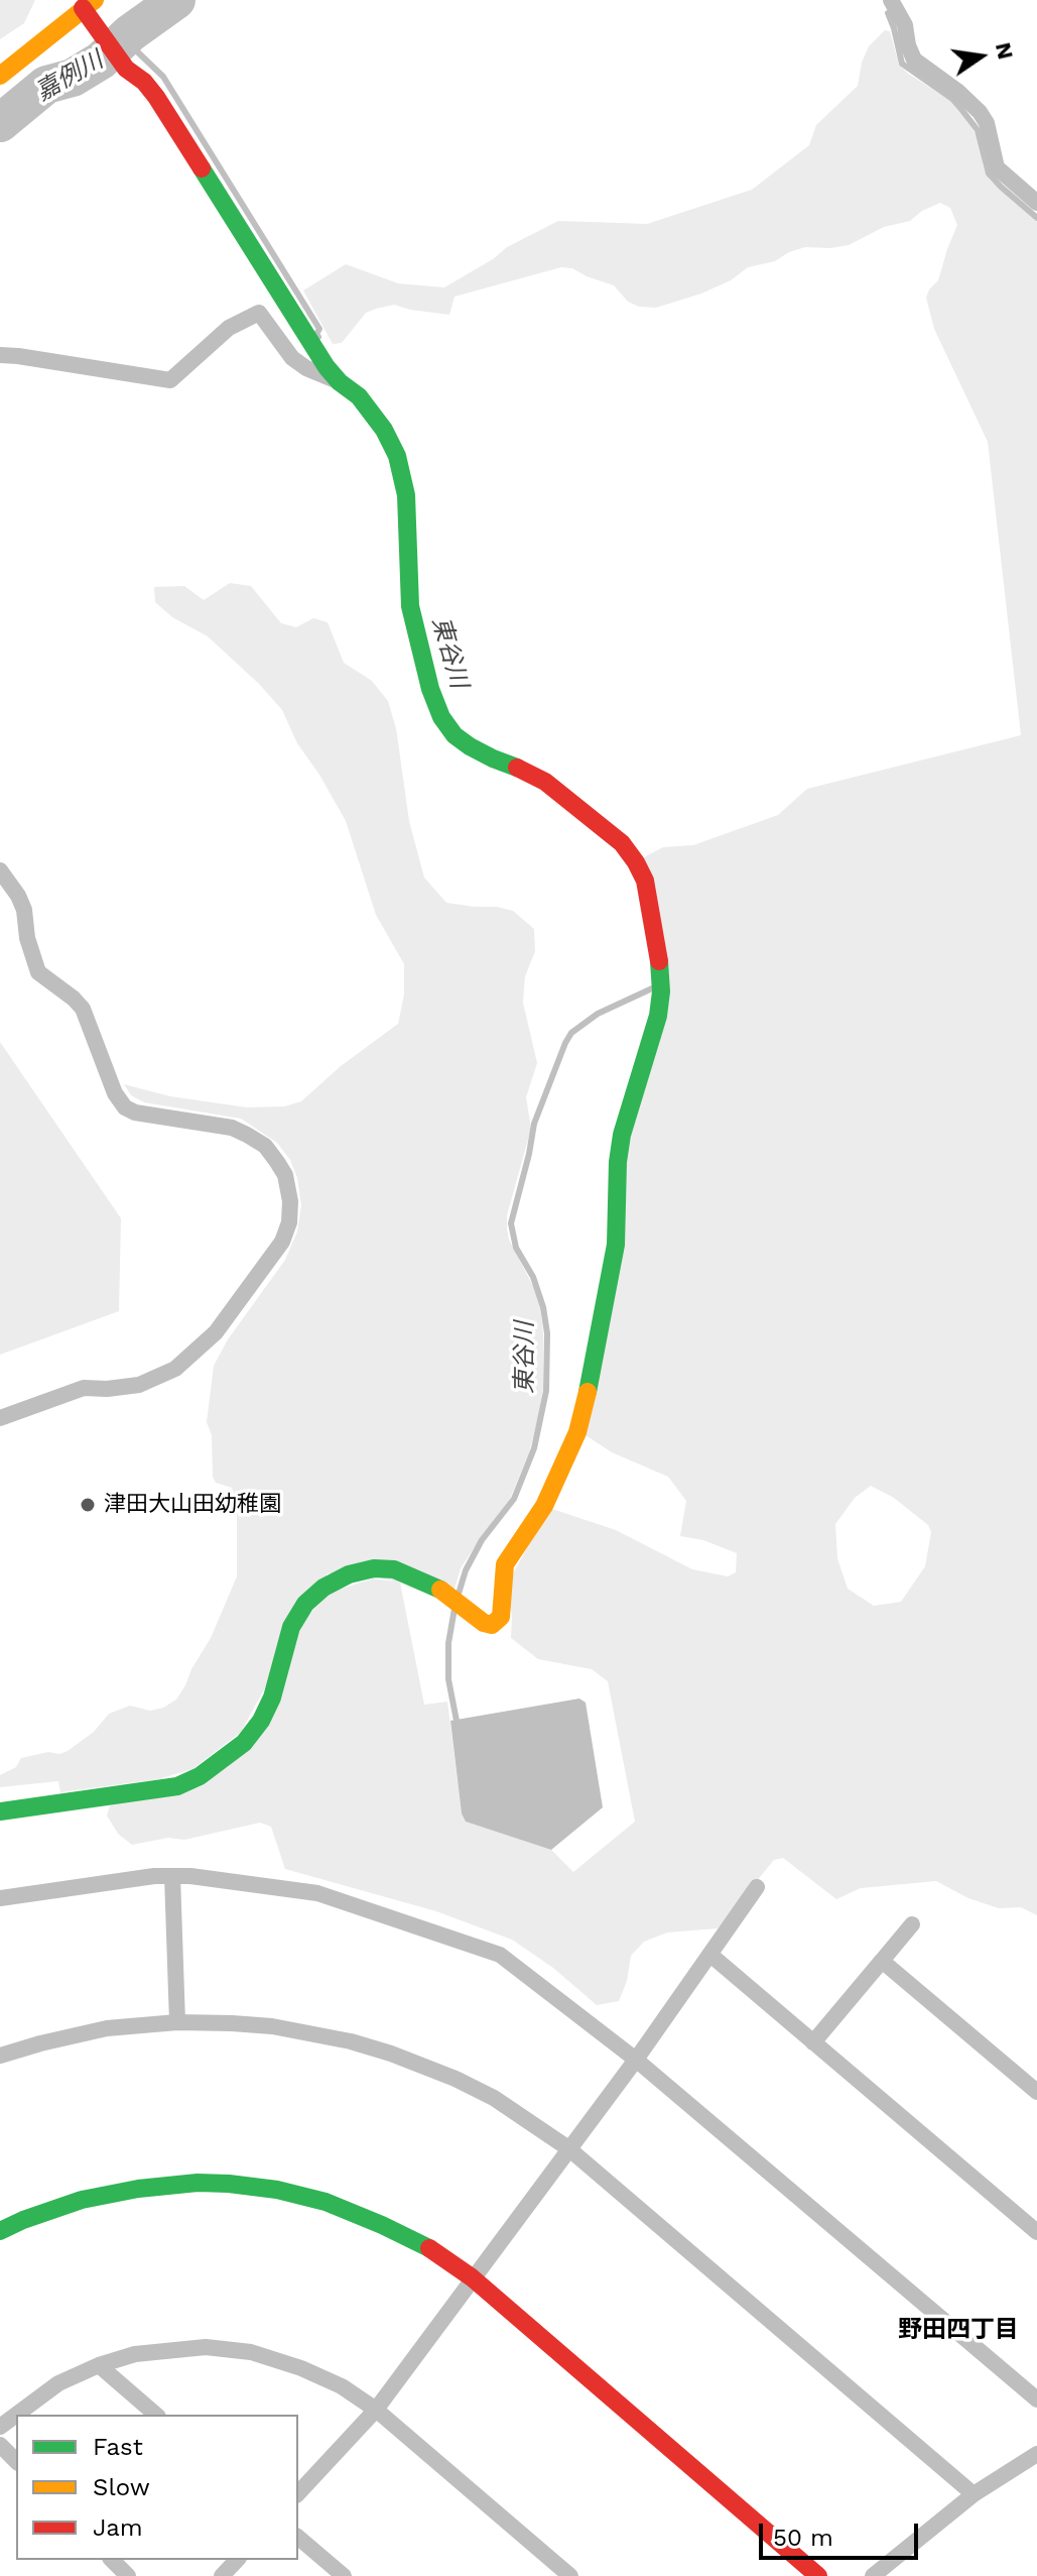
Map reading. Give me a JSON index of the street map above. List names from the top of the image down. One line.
{"districts":["野田四丁目"],"water":["嘉例川","東谷川"],"places":["津田大山田幼稚園"],"legend":["Fast","Slow","Jam"],"scale_bar":"50 m","north":"right"}
